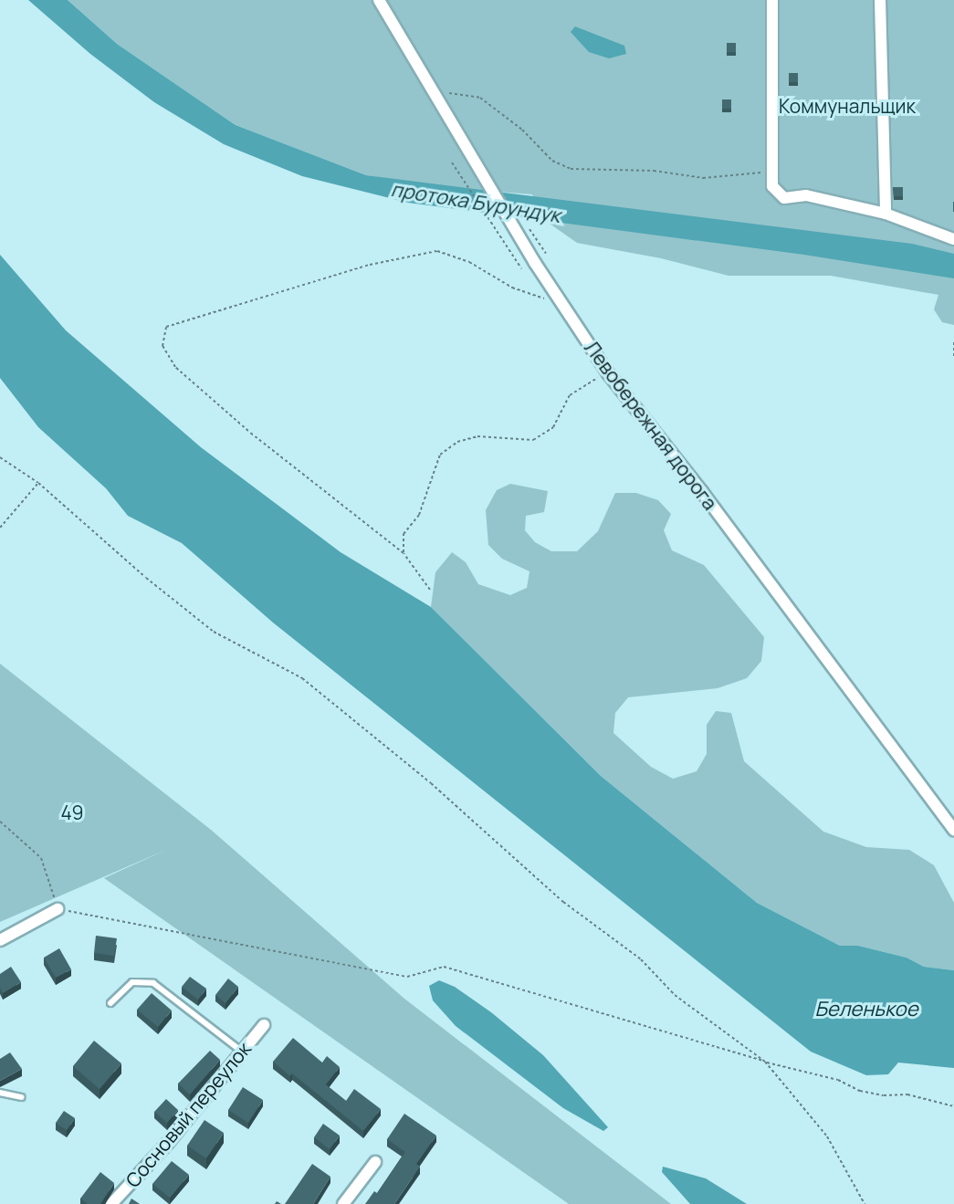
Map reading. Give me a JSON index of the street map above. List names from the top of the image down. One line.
{"streets":{"street":["Левобережная дорога","Сосновый переулок"]},"water":["протока Бурундук","Беленькое"],"parks":["Коммунальщик","49"]}
